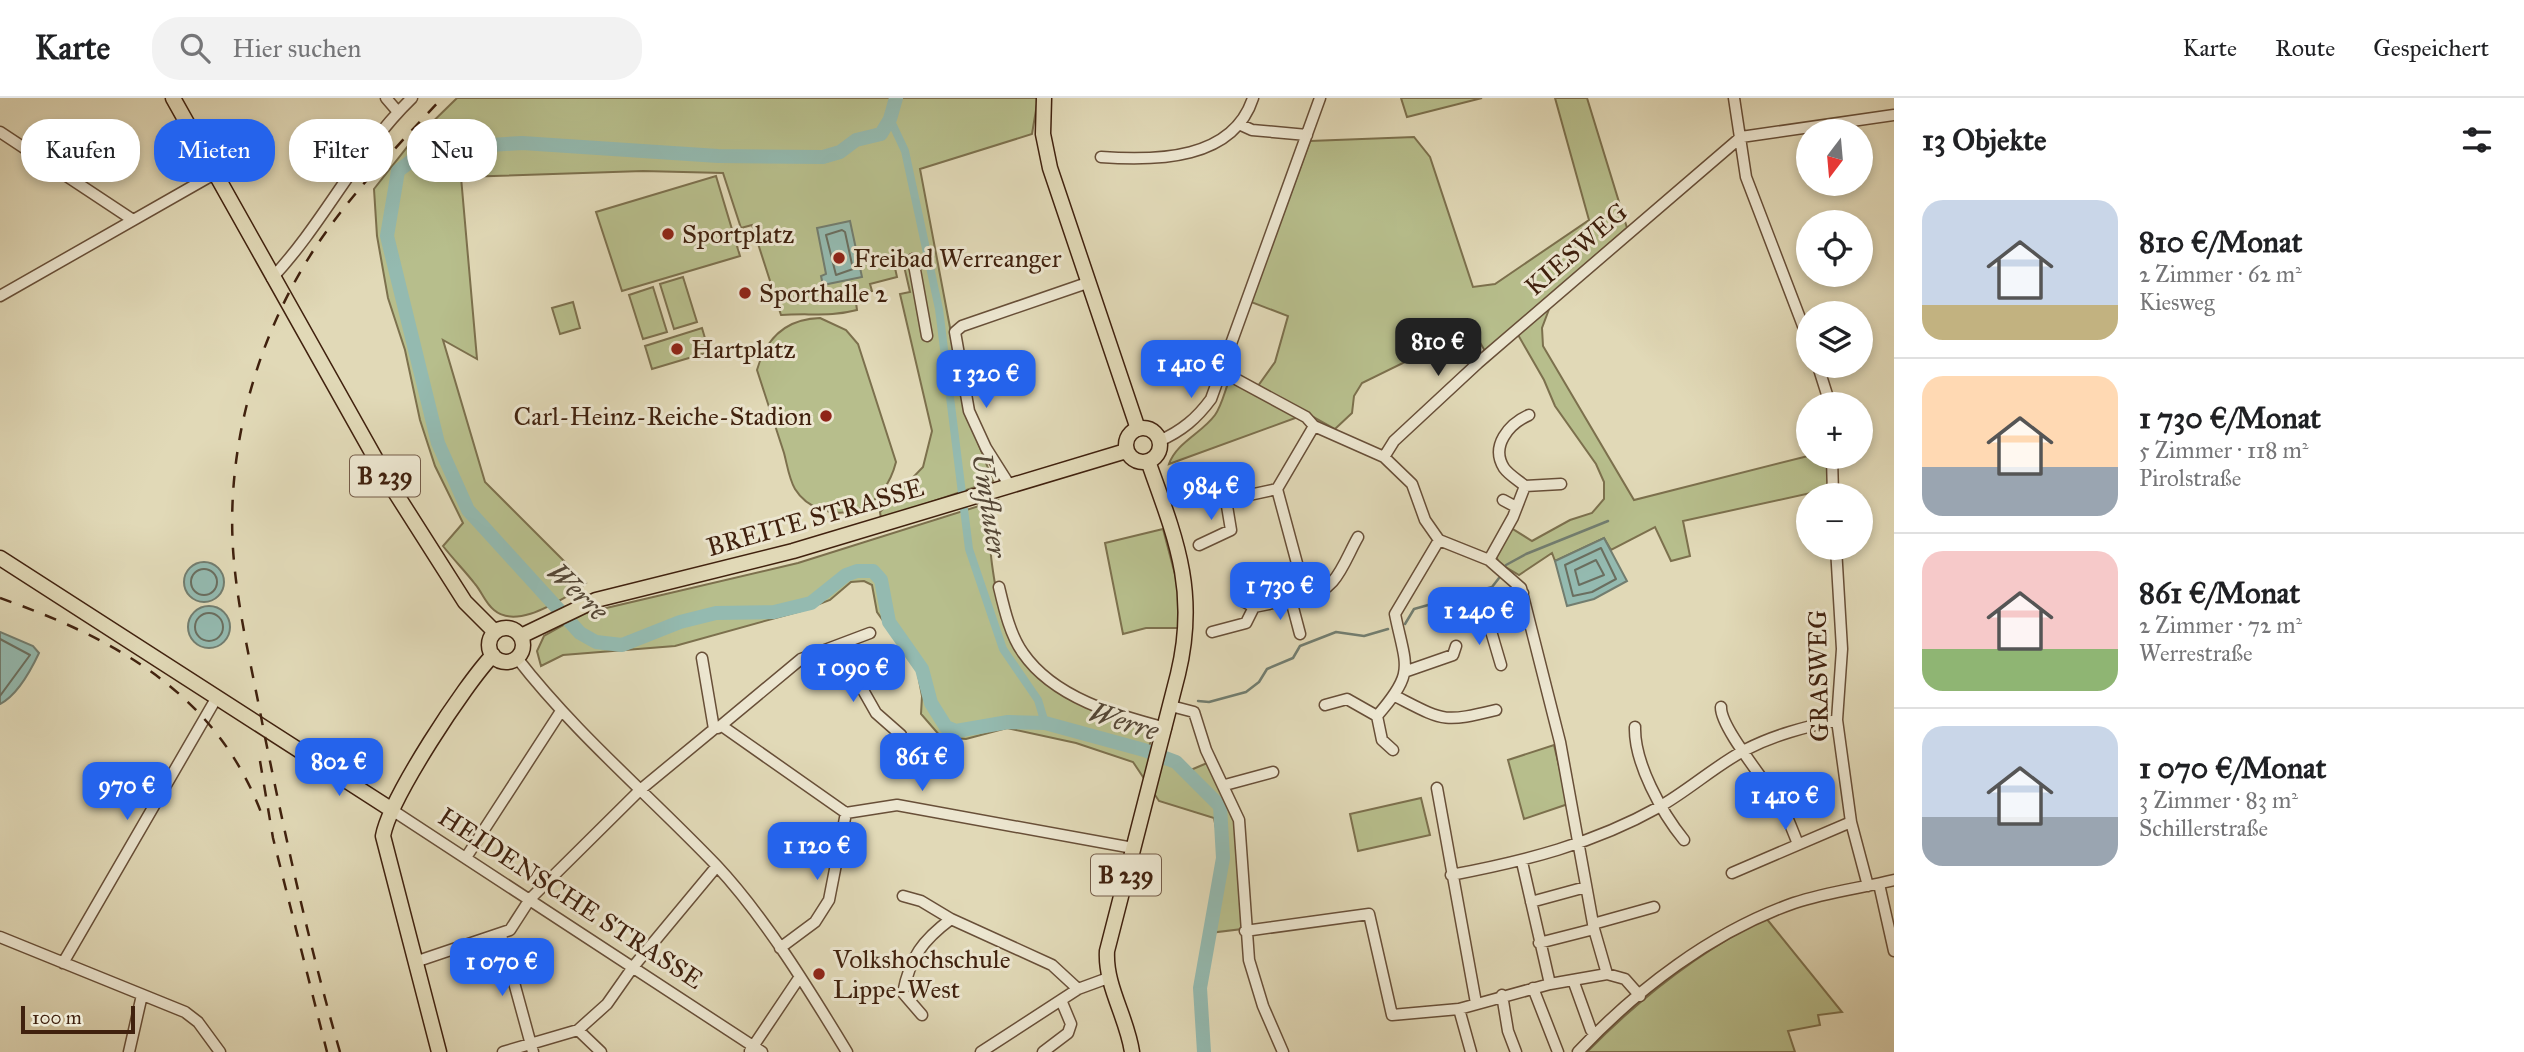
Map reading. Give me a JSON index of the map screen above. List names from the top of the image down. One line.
{"streets":{"main road":["B 239","BREITE STRASSE","HEIDENSCHE STRASSE"],"street":["KIESWEG","GRASWEG"]},"crossings":[["B 239","BREITE STRASSE"]],"water":["Umfluter","Werre"],"places":["Sportplatz","Freibad Werreanger","Sporthalle 2","Hartplatz","Carl-Heinz-Reiche-Stadion","Volkshochschule Lippe-West"],"scale_bar":"100 m","north":"bottom","page":{"header":"Karte","search":"Hier suchen","nav":["Karte","Route","Gespeichert"],"heading":"13 Objekte","map_buttons":["+","−"],"chip":["Kaufen","Mieten","Filter","Neu"],"list":[{"name":"810 €/Monat","note":"2 Zimmer · 62 m² · Kiesweg"},{"name":"1 730 €/Monat","note":"5 Zimmer · 118 m² · Pirolstraße"},{"name":"861 €/Monat","note":"2 Zimmer · 72 m² · Werrestraße"},{"name":"1 070 €/Monat","note":"3 Zimmer · 83 m² · Schillerstraße"}],"price":["810 €","1 410 €","1 320 €","984 €","1 730 €","1 240 €","1 090 €","861 €","802 €","970 €","1 410 €","1 120 €","1 070 €"],"scale":"100 m"}}
